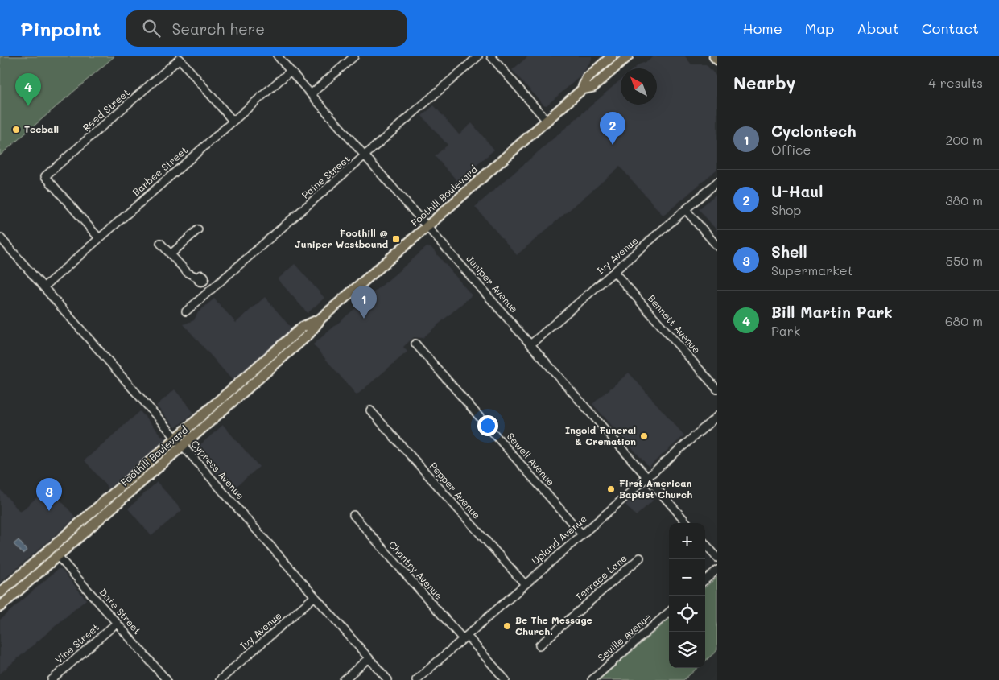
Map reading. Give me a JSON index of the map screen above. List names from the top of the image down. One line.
{"streets":{"main road":["Foothill Boulevard"],"street":["Reed Street","Barbee Street","Paine Street","Ivy Avenue","Juniper Avenue","Bennett Avenue","Sewell Avenue","Cypress Avenue","Pepper Avenue","Upland Avenue","Chantry Avenue","Terrace Lane","Date Street","Seville Avenue","Vine Street"]},"crossings":[["Reed Street","Barbee Street"],["Barbee Street","Juniper Avenue"],["Barbee Street","Cypress Avenue"],["Paine Street","Juniper Avenue"],["Foothill Boulevard","Juniper Avenue"],["Foothill Boulevard","Cypress Avenue"],["Foothill Boulevard","Date Street"],["Ivy Avenue","Juniper Avenue"],["Ivy Avenue","Bennett Avenue"],["Ivy Avenue","Cypress Avenue"],["Juniper Avenue","Upland Avenue"],["Sewell Avenue","Upland Avenue"],["Pepper Avenue","Upland Avenue"],["Upland Avenue","Chantry Avenue"],["Date Street","Vine Street"]],"places":{"other":["Teeball","Ingold Funeral & Cremation","First American Baptist Church","Be The Message Church."],"transit":["Foothill @ Juniper Westbound"]},"north":"top left","page":{"header":"Pinpoint","search":"Search here","nav":["Home","Map","About","Contact"],"heading":["Nearby","4 results"],"pins":["4","2","1","3"],"list":[{"mark":"1","name":"Cyclontech","note":"Office","value":"200 m"},{"mark":"2","name":"U-Haul","note":"Shop","value":"380 m"},{"mark":"3","name":"Shell","note":"Supermarket","value":"550 m"},{"mark":"4","name":"Bill Martin Park","note":"Park","value":"680 m"}],"map_buttons":["+","−"]}}
